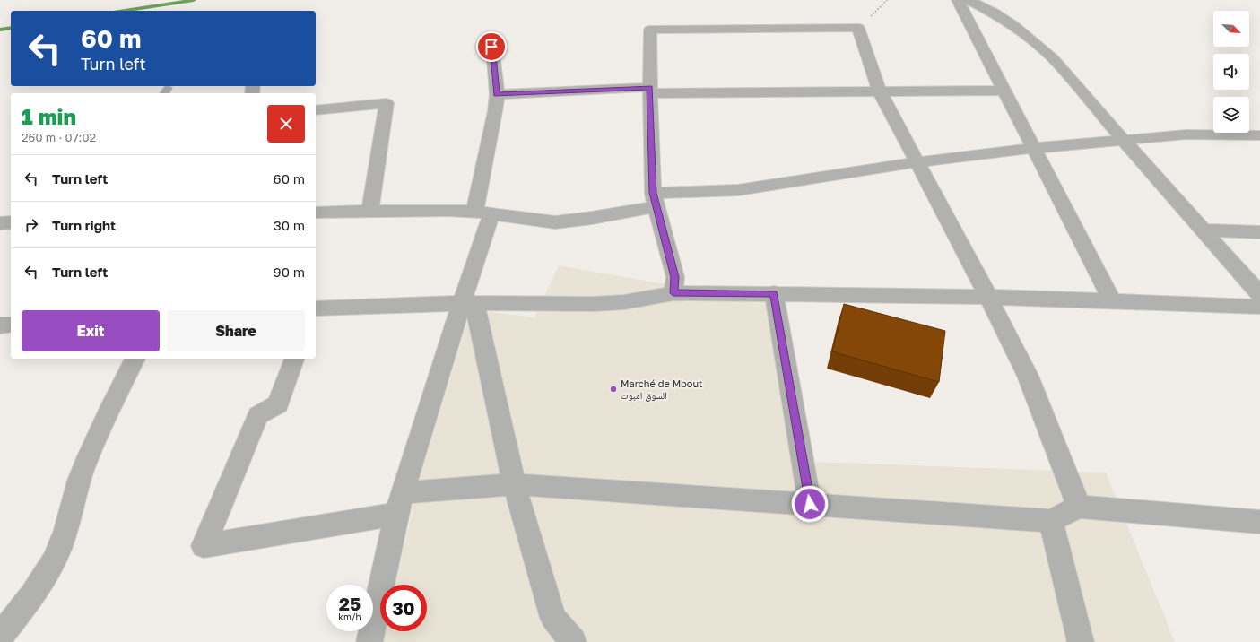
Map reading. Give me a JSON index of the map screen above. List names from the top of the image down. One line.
{"places":["Marché de Mbout السوق امبوت"],"north":"bottom right","page":{"turn":["60 m","Turn left"],"heading":["1 min","260 m · 07:02"],"list":[{"name":"Turn left","value":"60 m"},{"name":"Turn right","value":"30 m"},{"name":"Turn left","value":"90 m"}],"buttons":["Exit","Share"],"speed":"25 km/h","limit":"30"}}
